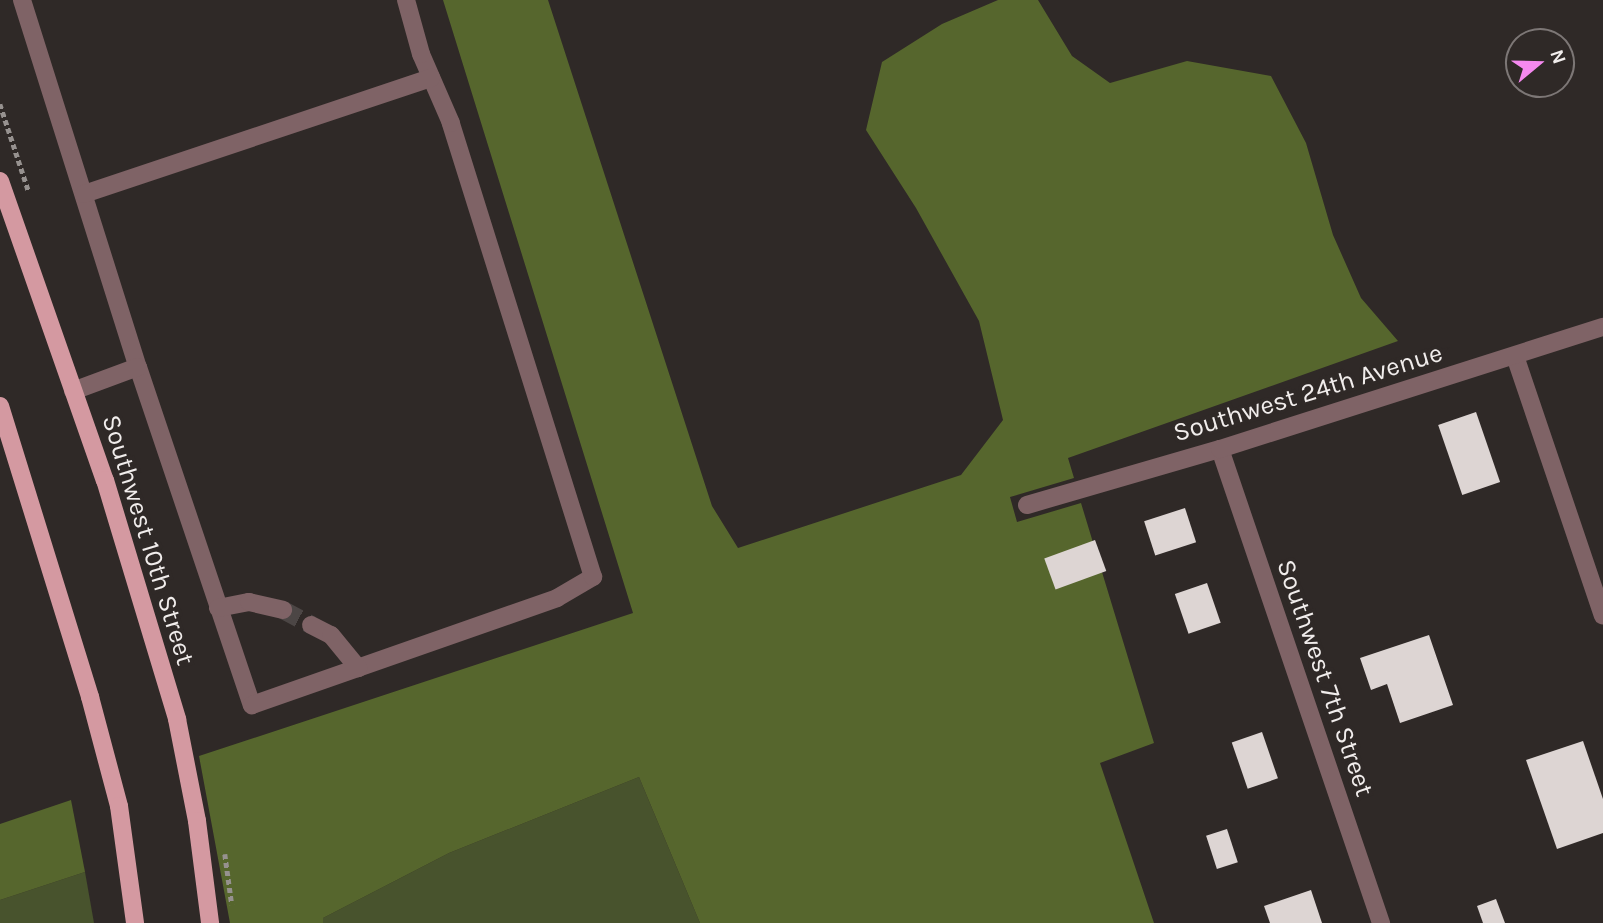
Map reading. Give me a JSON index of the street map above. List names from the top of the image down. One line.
{"streets":{"main road":["Southwest 10th Street"],"street":["Southwest 24th Avenue","Southwest 7th Street"]},"crossings":[["Southwest 24th Avenue","Southwest 7th Street"]],"north":"right"}
